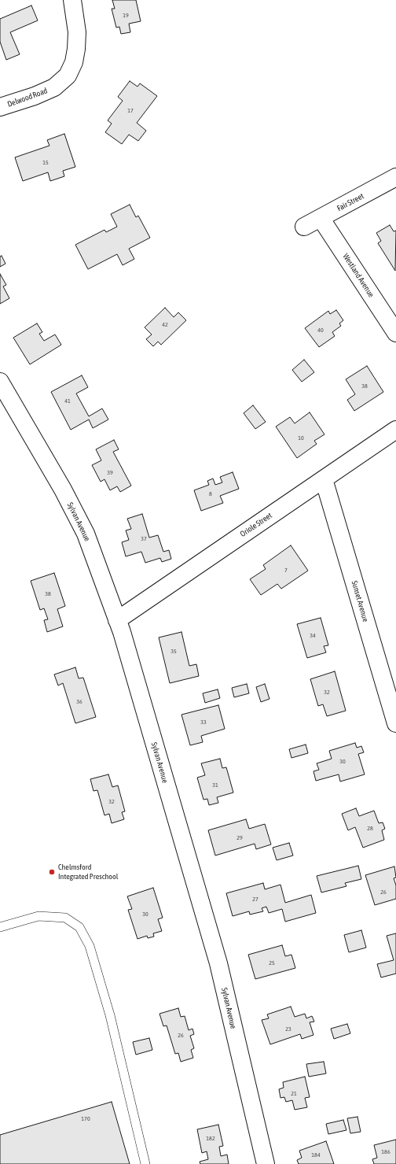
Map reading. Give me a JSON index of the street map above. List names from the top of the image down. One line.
{"streets":{"street":["Delwood Road","Fair Street","Westland Avenue","Sylvan Avenue","Oriole Street","Sunset Avenue"]},"crossings":[["Fair Street","Westland Avenue"],["Sylvan Avenue","Oriole Street"],["Oriole Street","Sunset Avenue"]],"places":["Chelmsford Integrated Preschool"],"house_numbers":["19","17","15","42","40","38","41","10","39","8","37","7","38","34","35","32","36","33","30","31","32","28","29","26","27","30","25","23","26","21","170","182","186","184"]}
